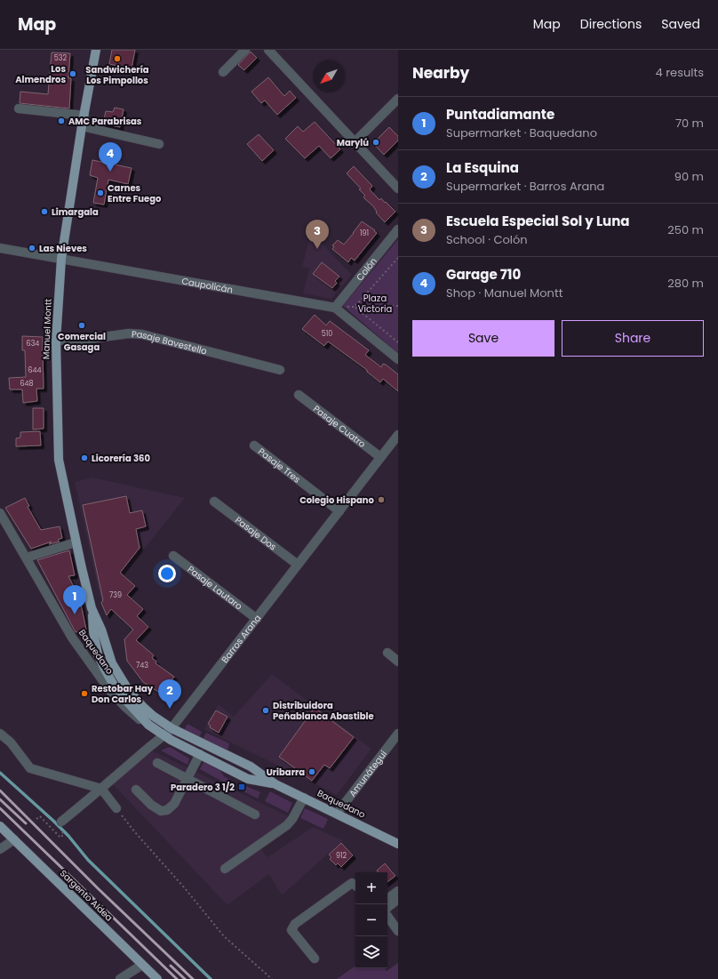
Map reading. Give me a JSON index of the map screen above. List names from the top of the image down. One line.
{"streets":{"main road":["Manuel Montt","Baquedano","Sargento Aldea"],"street":["Colón","Caupolicán","Pasaje Bavestello","Pasaje Cuatro","Pasaje Tres","Pasaje Dos","Pasaje Lautaro","Barros Arana","Amunátegui"]},"crossings":[["Colón","Caupolicán"],["Caupolicán","Manuel Montt"],["Manuel Montt","Pasaje Bavestello"],["Manuel Montt","Barros Arana"],["Manuel Montt","Baquedano"],["Pasaje Cuatro","Barros Arana"],["Pasaje Tres","Barros Arana"],["Pasaje Dos","Barros Arana"],["Pasaje Lautaro","Barros Arana"],["Barros Arana","Baquedano"],["Baquedano","Amunátegui"]],"parks":["Plaza Victoria"],"places":{"other":["Sandwichería Los Pimpollos","Los Almendros","AMC Parabrisas","Marylú","Carnes Entre Fuego","Limargala","Las Nieves","Comercial Gasaga","Licorería 360","Colegio Hispano","Restobar Hay Don Carlos","Distribuidora Peñablanca Abastible","Uribarra"],"transit":["Paradero 3 1/2"]},"house_numbers":["532","191","510","634","644","648","739","743","912"],"north":"bottom left","page":{"header":"Map","nav":["Map","Directions","Saved"],"heading":["Nearby","4 results"],"list":[{"mark":"1","name":"Puntadiamante","note":"Supermarket · Baquedano","value":"70 m"},{"mark":"2","name":"La Esquina","note":"Supermarket · Barros Arana","value":"90 m"},{"mark":"3","name":"Escuela Especial Sol y Luna","note":"School · Colón","value":"250 m"},{"mark":"4","name":"Garage 710","note":"Shop · Manuel Montt","value":"280 m"}],"pins":["4","3","1","2"],"buttons":["Save","Share"],"map_buttons":["+","−"]}}
